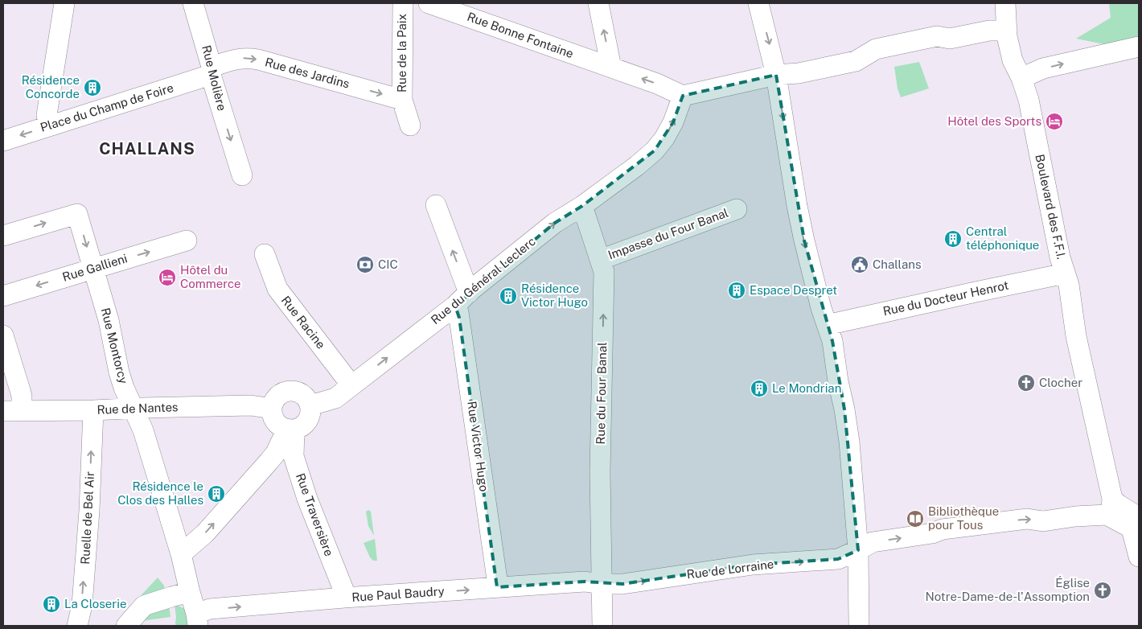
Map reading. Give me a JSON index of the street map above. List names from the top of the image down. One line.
{"streets":{"street":["Rue Bonne Fontaine","Rue de la Paix","Rue des Jardins","Rue Molière","Place du Champ de Foire","Boulevard des F.F.I.","Impasse du Four Banal","Rue Gallieni","Rue du Général Leclerc","Rue du Docteur Henrot","Rue Racine","Rue Montorcy","Rue du Four Banal","Rue de Nantes","Rue Victor Hugo","Rue Traversière","Ruelle de Bel Air","Rue de Lorraine","Rue Paul Baudry"]},"crossings":[["Rue Bonne Fontaine","Rue du Général Leclerc"],["Rue de la Paix","Rue des Jardins"],["Rue des Jardins","Rue Molière"],["Rue des Jardins","Place du Champ de Foire"],["Rue Molière","Place du Champ de Foire"],["Boulevard des F.F.I.","Rue du Docteur Henrot"],["Boulevard des F.F.I.","Rue de Lorraine"],["Impasse du Four Banal","Rue du Four Banal"],["Rue Gallieni","Rue Montorcy"],["Rue du Général Leclerc","Rue Racine"],["Rue du Général Leclerc","Rue du Four Banal"],["Rue du Général Leclerc","Rue de Nantes"],["Rue du Général Leclerc","Rue Victor Hugo"],["Rue du Général Leclerc","Rue Traversière"],["Rue Montorcy","Rue de Nantes"],["Rue Montorcy","Rue Paul Baudry"],["Rue du Four Banal","Rue de Lorraine"],["Rue du Four Banal","Rue Paul Baudry"],["Rue de Nantes","Rue Traversière"],["Rue de Nantes","Ruelle de Bel Air"],["Rue Victor Hugo","Rue Paul Baudry"],["Rue Traversière","Rue Paul Baudry"],["Rue de Lorraine","Rue Paul Baudry"]],"one_way":["Rue des Jardins","Rue Molière","Rue du Général Leclerc","Rue du Four Banal","Ruelle de Bel Air","Rue de Lorraine","Rue Paul Baudry"],"districts":["CHALLANS"],"places":{"building":["Résidence Concorde","Central téléphonique","Espace Despret","Résidence Victor Hugo","Le Mondrian","Résidence le Clos des Halles","La Closerie"],"hotel":["Hôtel des Sports","Hôtel du Commerce"],"bank":["CIC"],"public building":["Challans"],"church":["Clocher","Église Notre-Dame-de-l'Assomption"],"library":["Bibliothèque pour Tous"]}}
